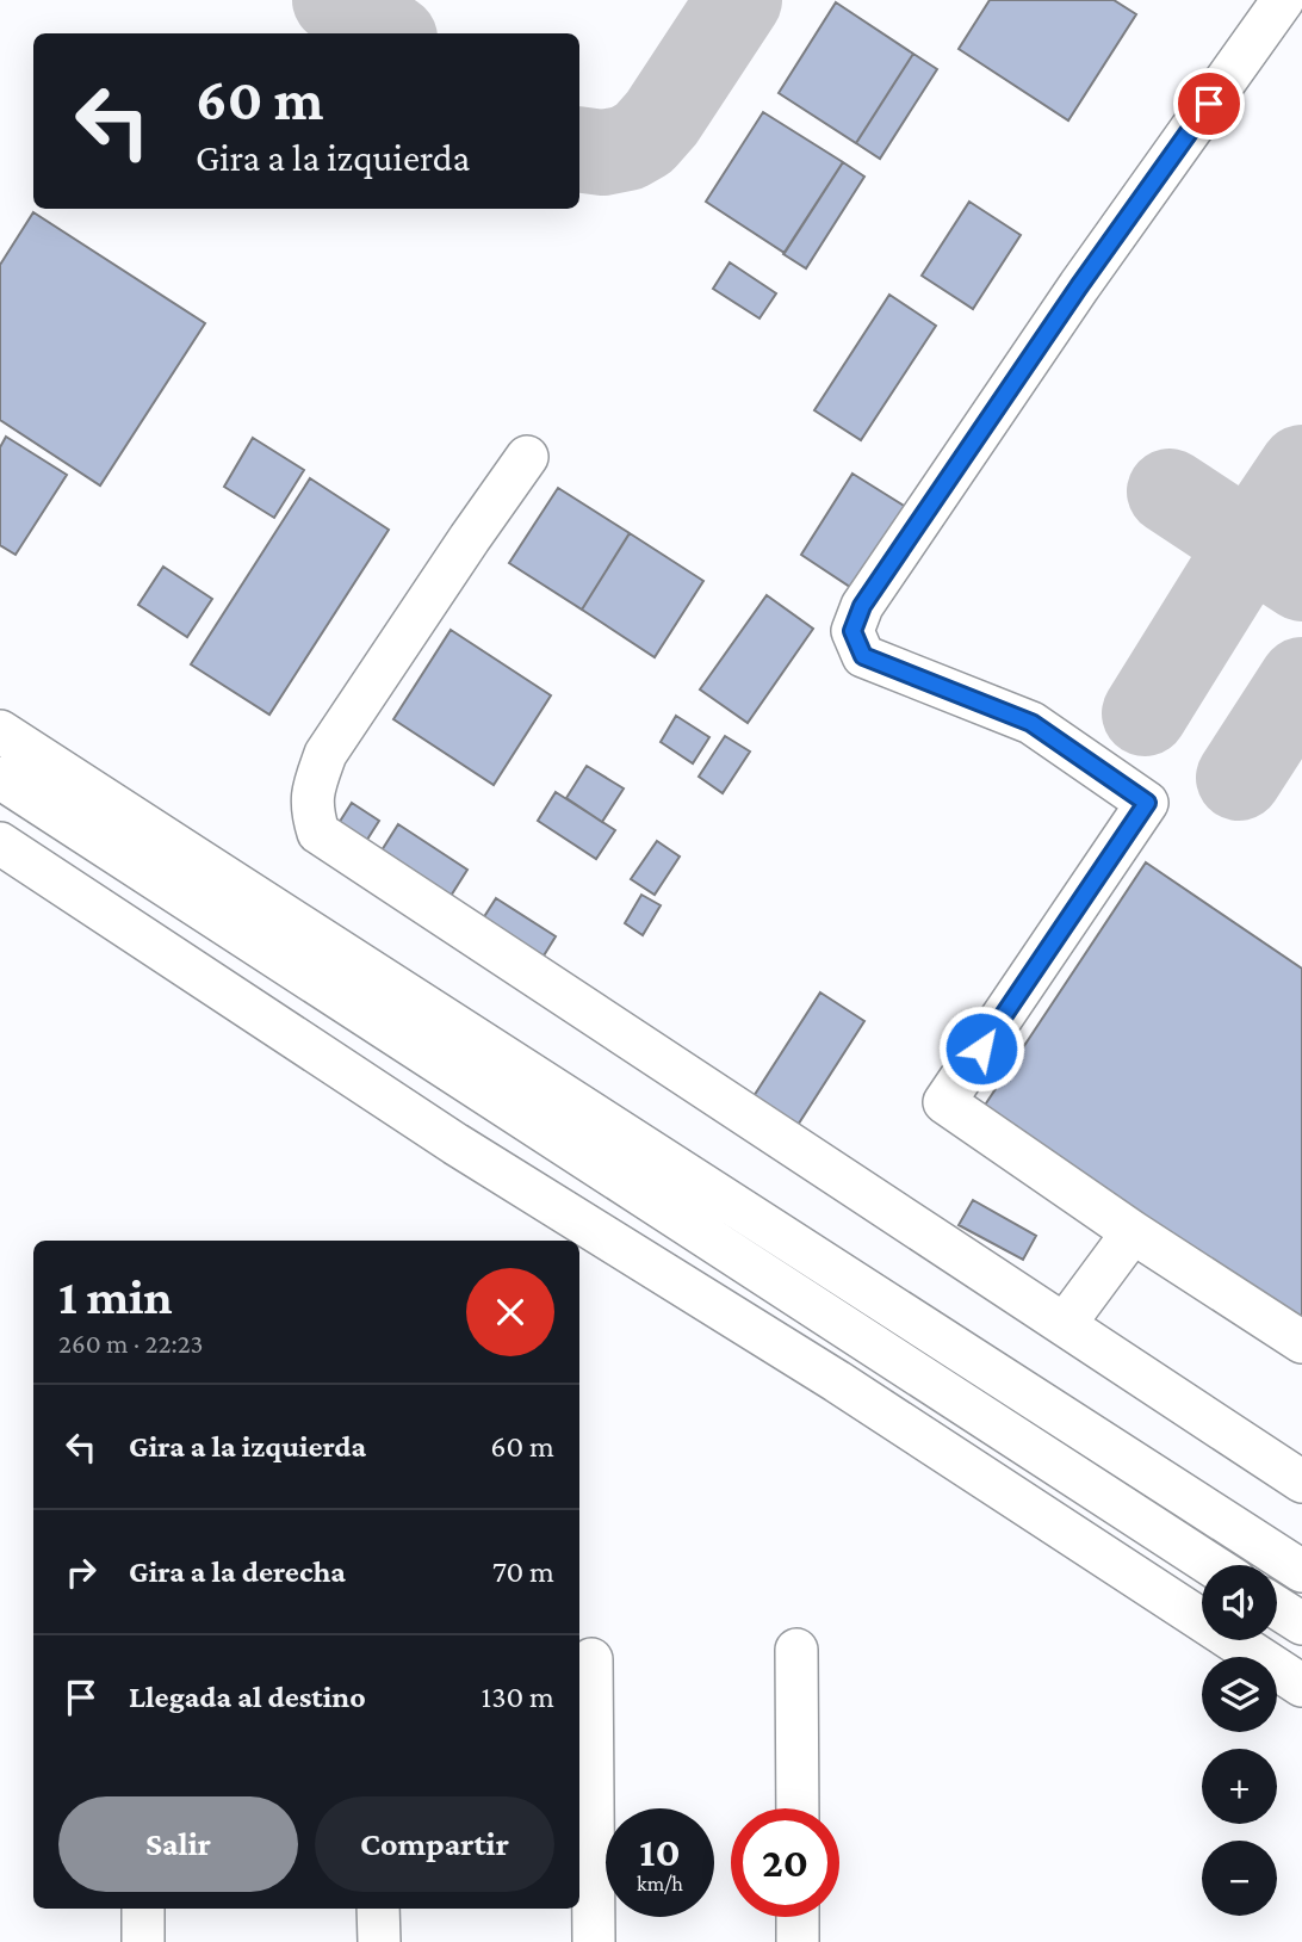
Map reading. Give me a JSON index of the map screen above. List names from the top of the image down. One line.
{"page":{"turn":["60 m","Gira a la izquierda"],"heading":["1 min","260 m · 22:23"],"list":[{"name":"Gira a la izquierda","value":"60 m"},{"name":"Gira a la derecha","value":"70 m"},{"name":"Llegada al destino","value":"130 m"}],"map_buttons":["+","−"],"buttons":["Salir","Compartir"],"speed":"10 km/h","limit":"20"}}
